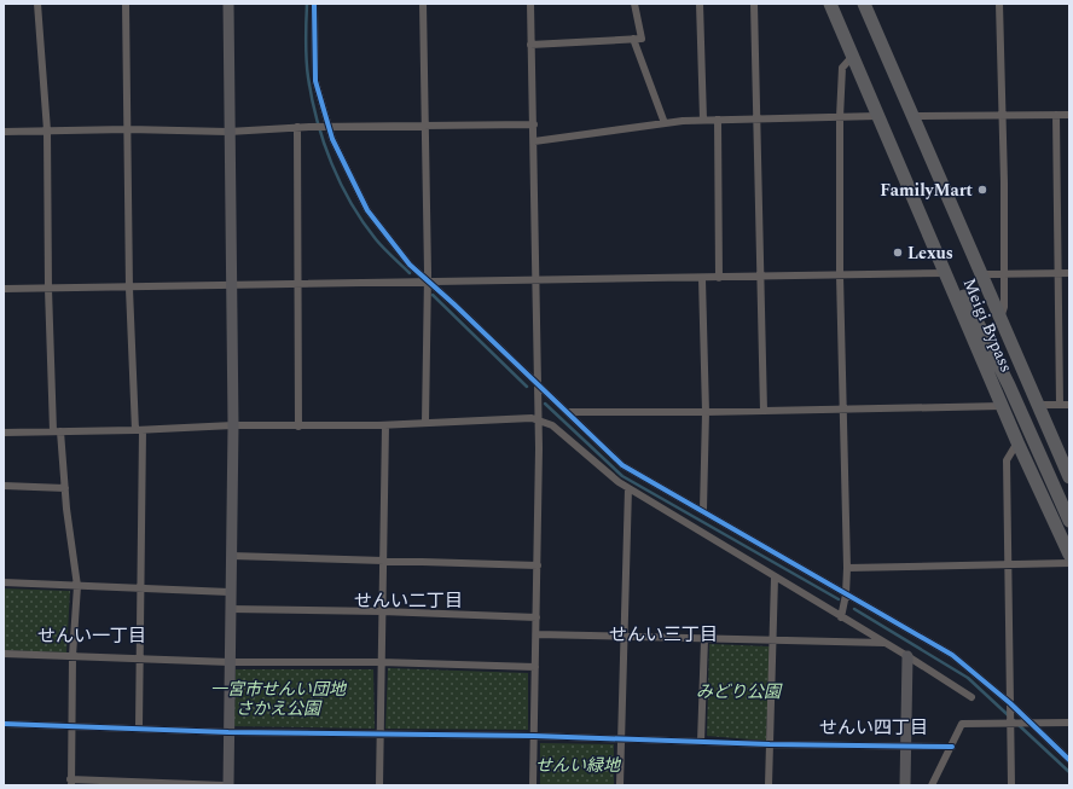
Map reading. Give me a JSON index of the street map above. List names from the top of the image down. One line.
{"streets":{"highway":["Meigi Bypass"]},"districts":["せんい二丁目","せんい三丁目","せんい一丁目","せんい四丁目"],"parks":["一宮市せんい団地 さかえ公園","みどり公園","せんい緑地"],"places":["FamilyMart","Lexus"]}
